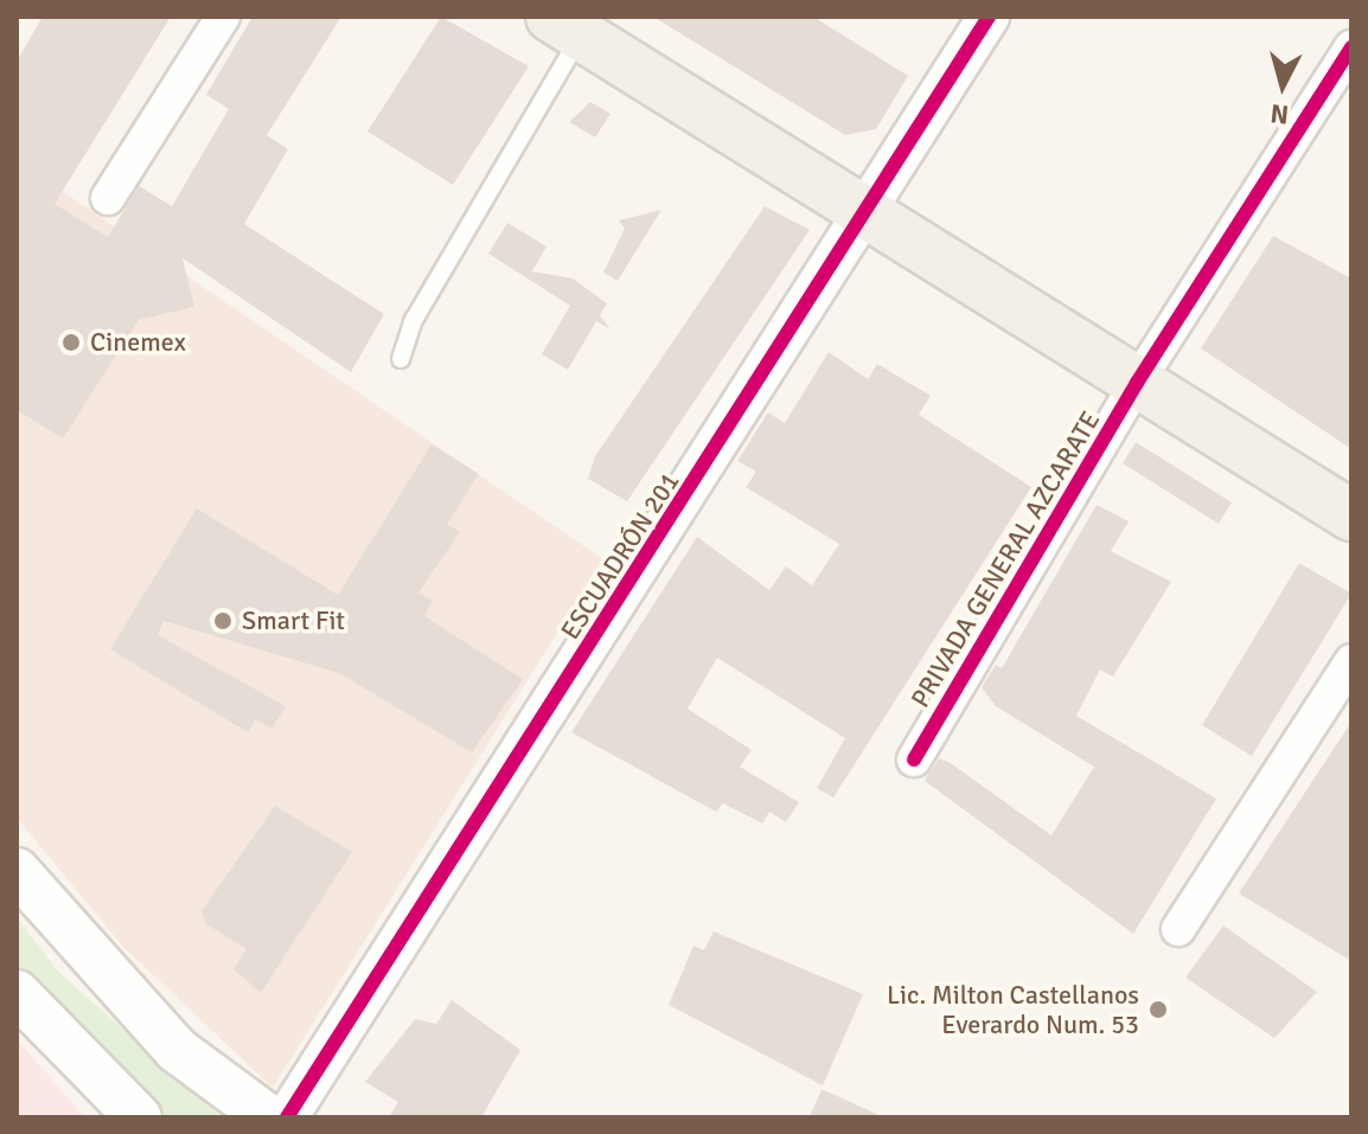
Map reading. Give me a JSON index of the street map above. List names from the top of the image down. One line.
{"streets":{"street":["ESCUADRÓN 201","PRIVADA GENERAL AZCARATE"]},"places":["Cinemex","Smart Fit","Lic. Milton Castellanos Everardo Num. 53"],"north":"bottom"}
